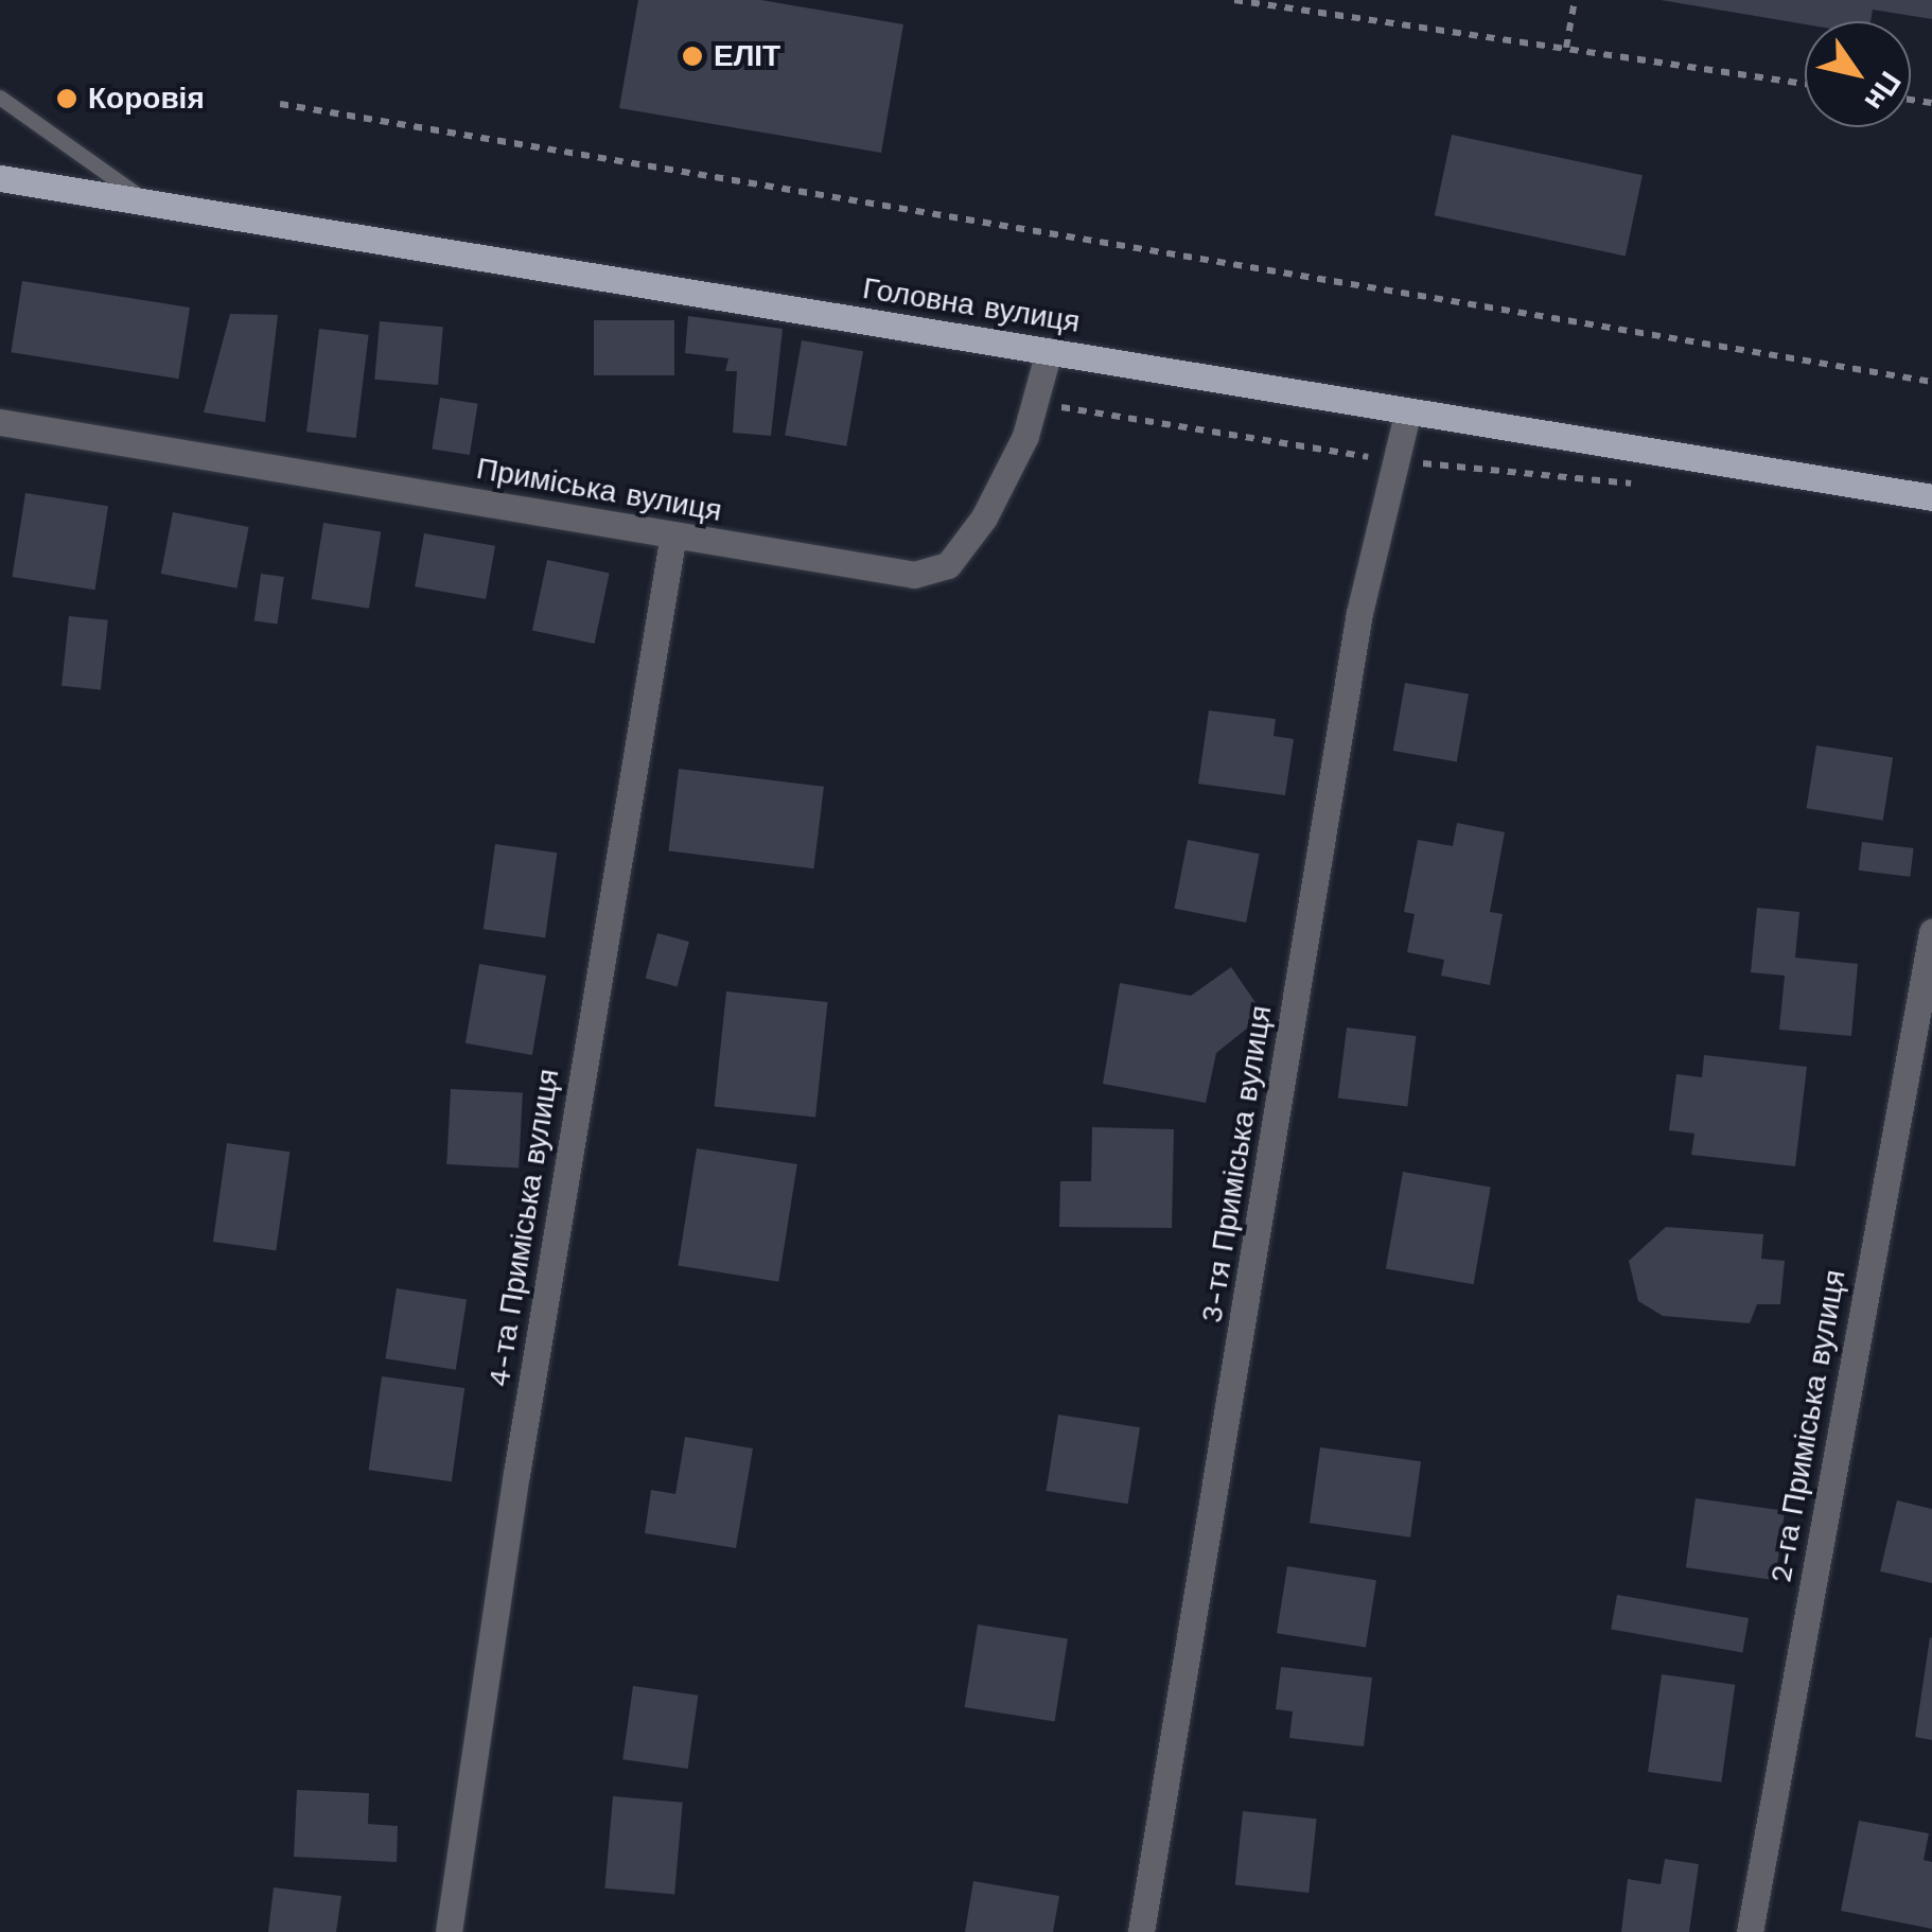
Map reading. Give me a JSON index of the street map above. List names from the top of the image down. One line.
{"streets":{"main road":["Головна вулиця"],"street":["Приміська вулиця","3-тя Приміська вулиця","4-та Приміська вулиця","2-га Приміська вулиця"]},"crossings":[["Головна вулиця","Приміська вулиця"],["Головна вулиця","3-тя Приміська вулиця"],["Приміська вулиця","4-та Приміська вулиця"]],"places":["ЕЛІТ","Коровія"],"north":"bottom right"}
